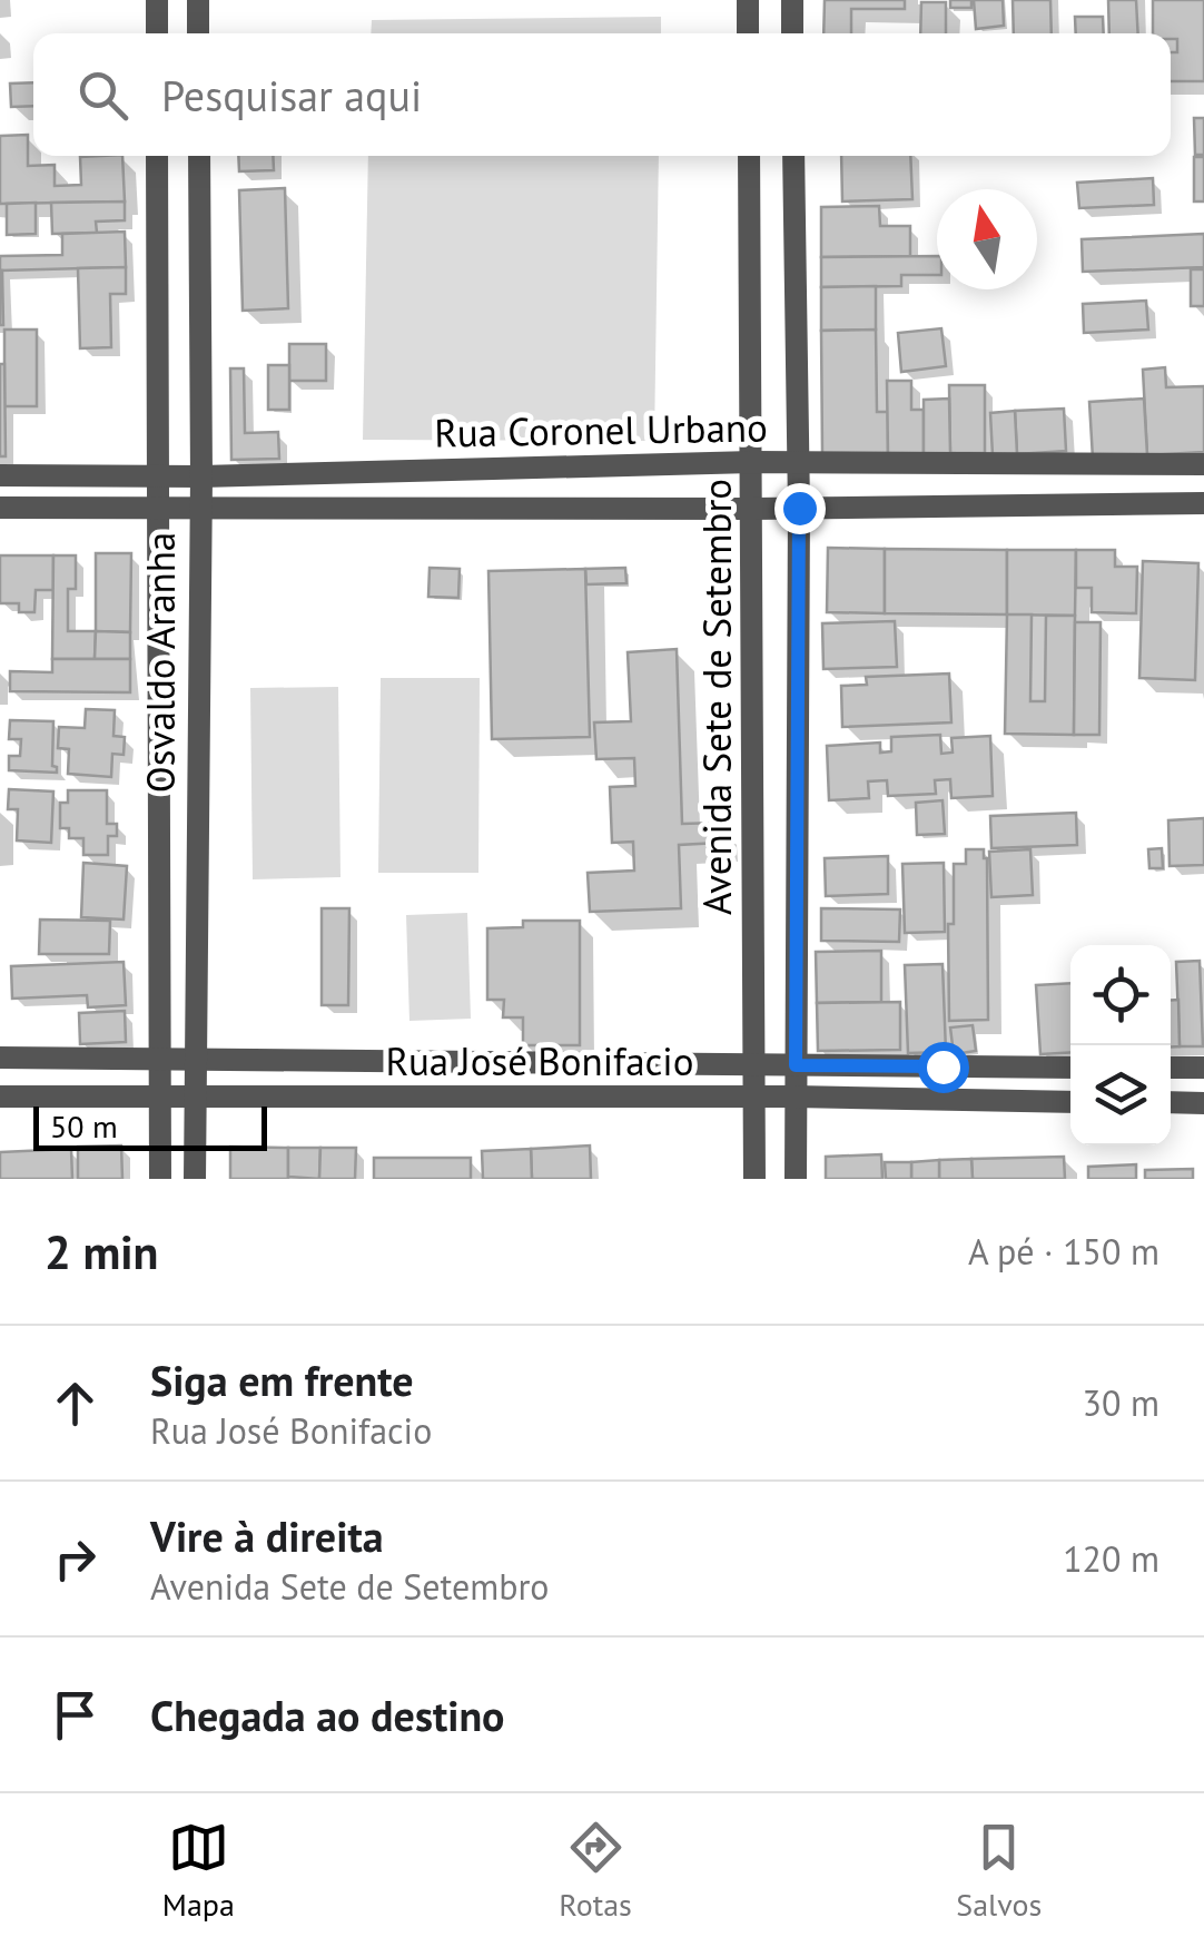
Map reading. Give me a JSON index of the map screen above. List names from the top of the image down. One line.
{"streets":{"street":["Rua Coronel Urbano","Osvaldo Aranha","Avenida Sete de Setembro","Rua José Bonifacio"]},"crossings":[["Rua Coronel Urbano","Osvaldo Aranha"],["Rua Coronel Urbano","Avenida Sete de Setembro"],["Osvaldo Aranha","Rua José Bonifacio"],["Avenida Sete de Setembro","Rua José Bonifacio"]],"scale_bar":"50 m","north":"top","page":{"search":"Pesquisar aqui","scale":"50 m","heading":["2 min","A pé · 150 m"],"list":[["Siga em frente","Rua José Bonifacio","30 m"],["Vire à direita","Avenida Sete de Setembro","120 m"],"Chegada ao destino"],"nav":["Mapa","Rotas","Salvos"]}}
